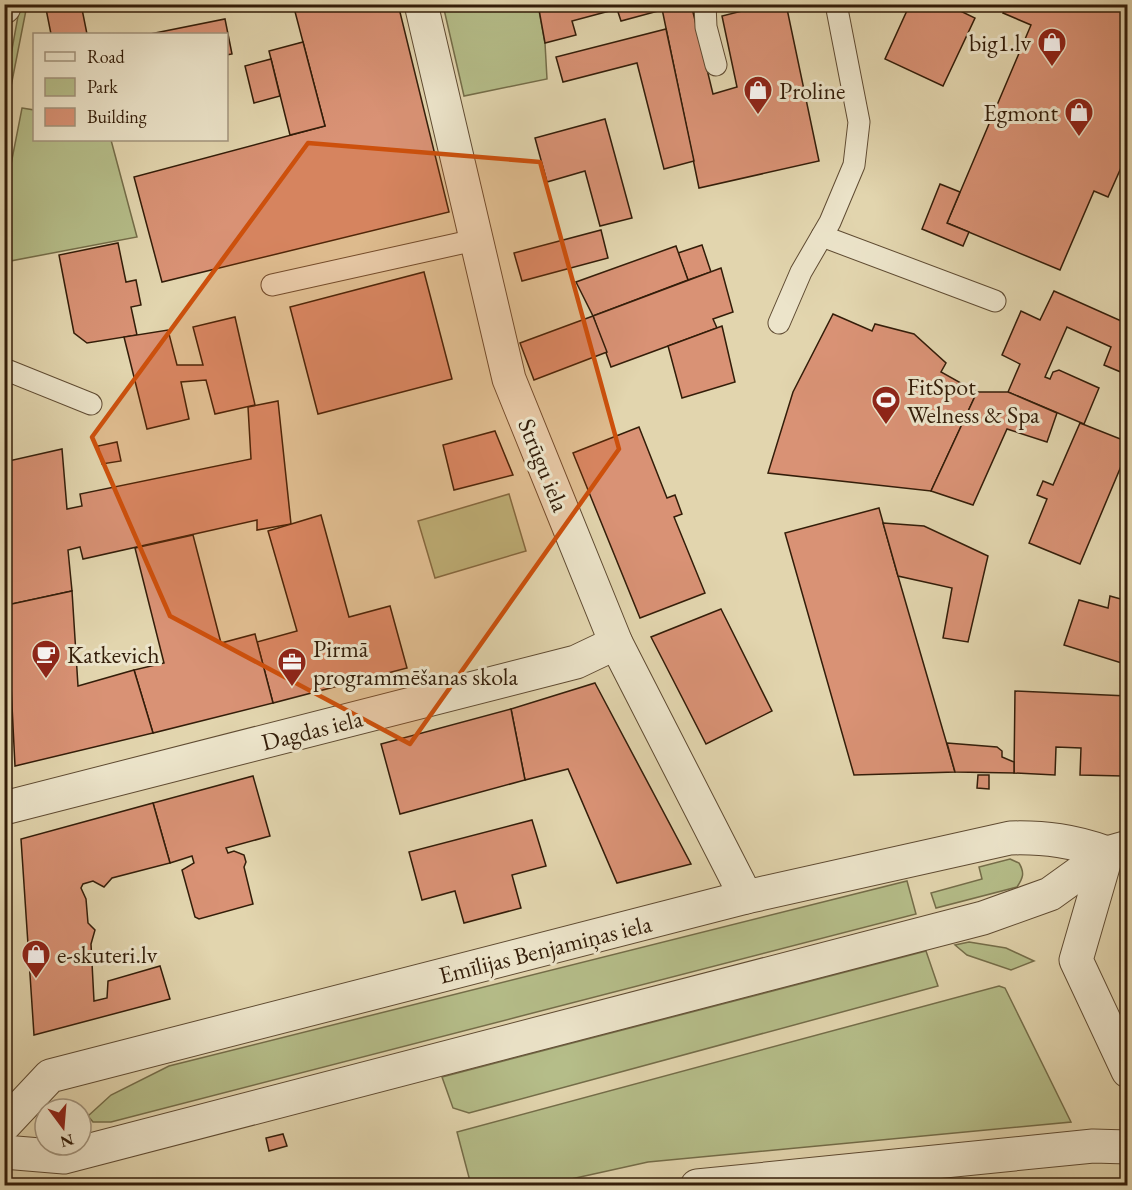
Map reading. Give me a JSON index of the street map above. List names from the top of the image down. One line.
{"streets":{"street":["Strūgu iela","Dagdas iela","Emīlijas Benjamiņas iela"]},"crossings":[["Strūgu iela","Dagdas iela"],["Strūgu iela","Emīlijas Benjamiņas iela"]],"places":{"shop":["big1.lv","Proline","Egmont","e-skuteri.lv"],"sports":["FitSpot Welness & Spa"],"cafe":["Katkevich"],"office":["Pirmā programmēšanas skola"]},"legend":["Road","Park","Building"],"north":"bottom"}
